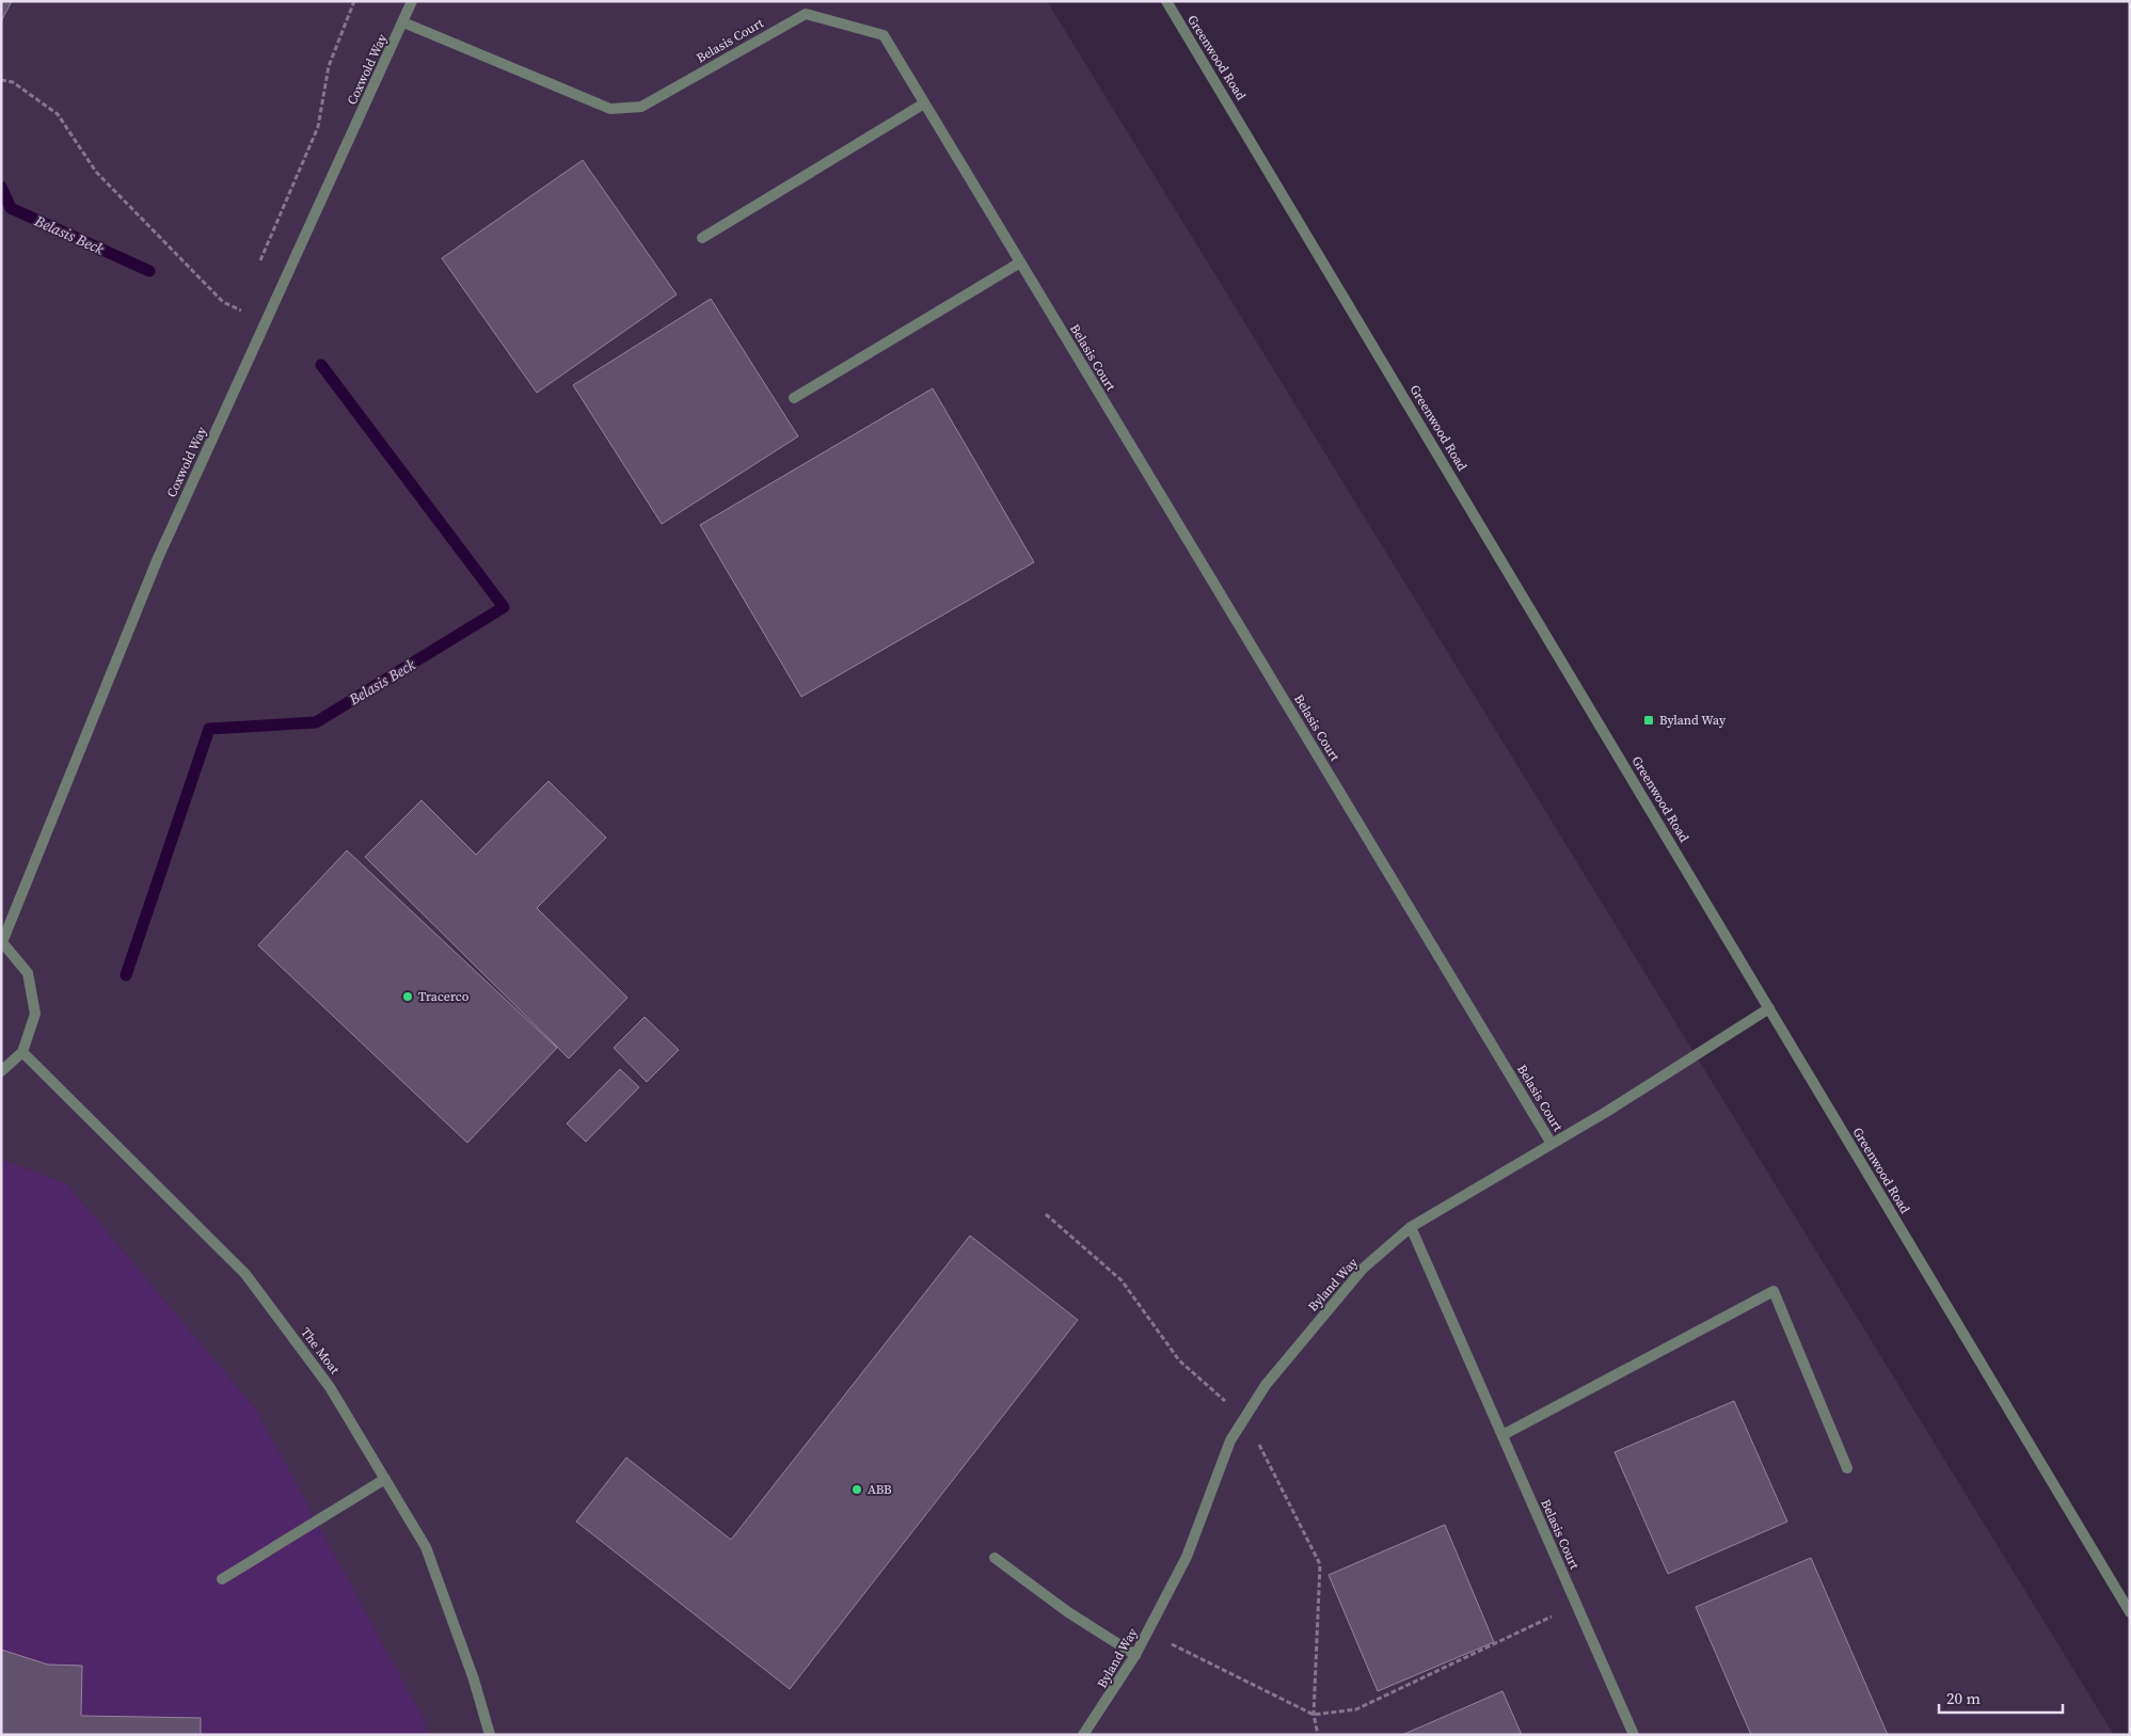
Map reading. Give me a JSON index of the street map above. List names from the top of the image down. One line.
{"streets":{"street":["Belasis Court","Greenwood Road","Coxwold Way","Byland Way","The Moat"]},"crossings":[["Belasis Court","Coxwold Way"],["Belasis Court","Byland Way"],["Greenwood Road","Byland Way"]],"water":["Belasis Beck"],"places":{"transit":["Byland Way"],"other":["Tracerco","ABB"]},"scale_bar":"20 m"}
